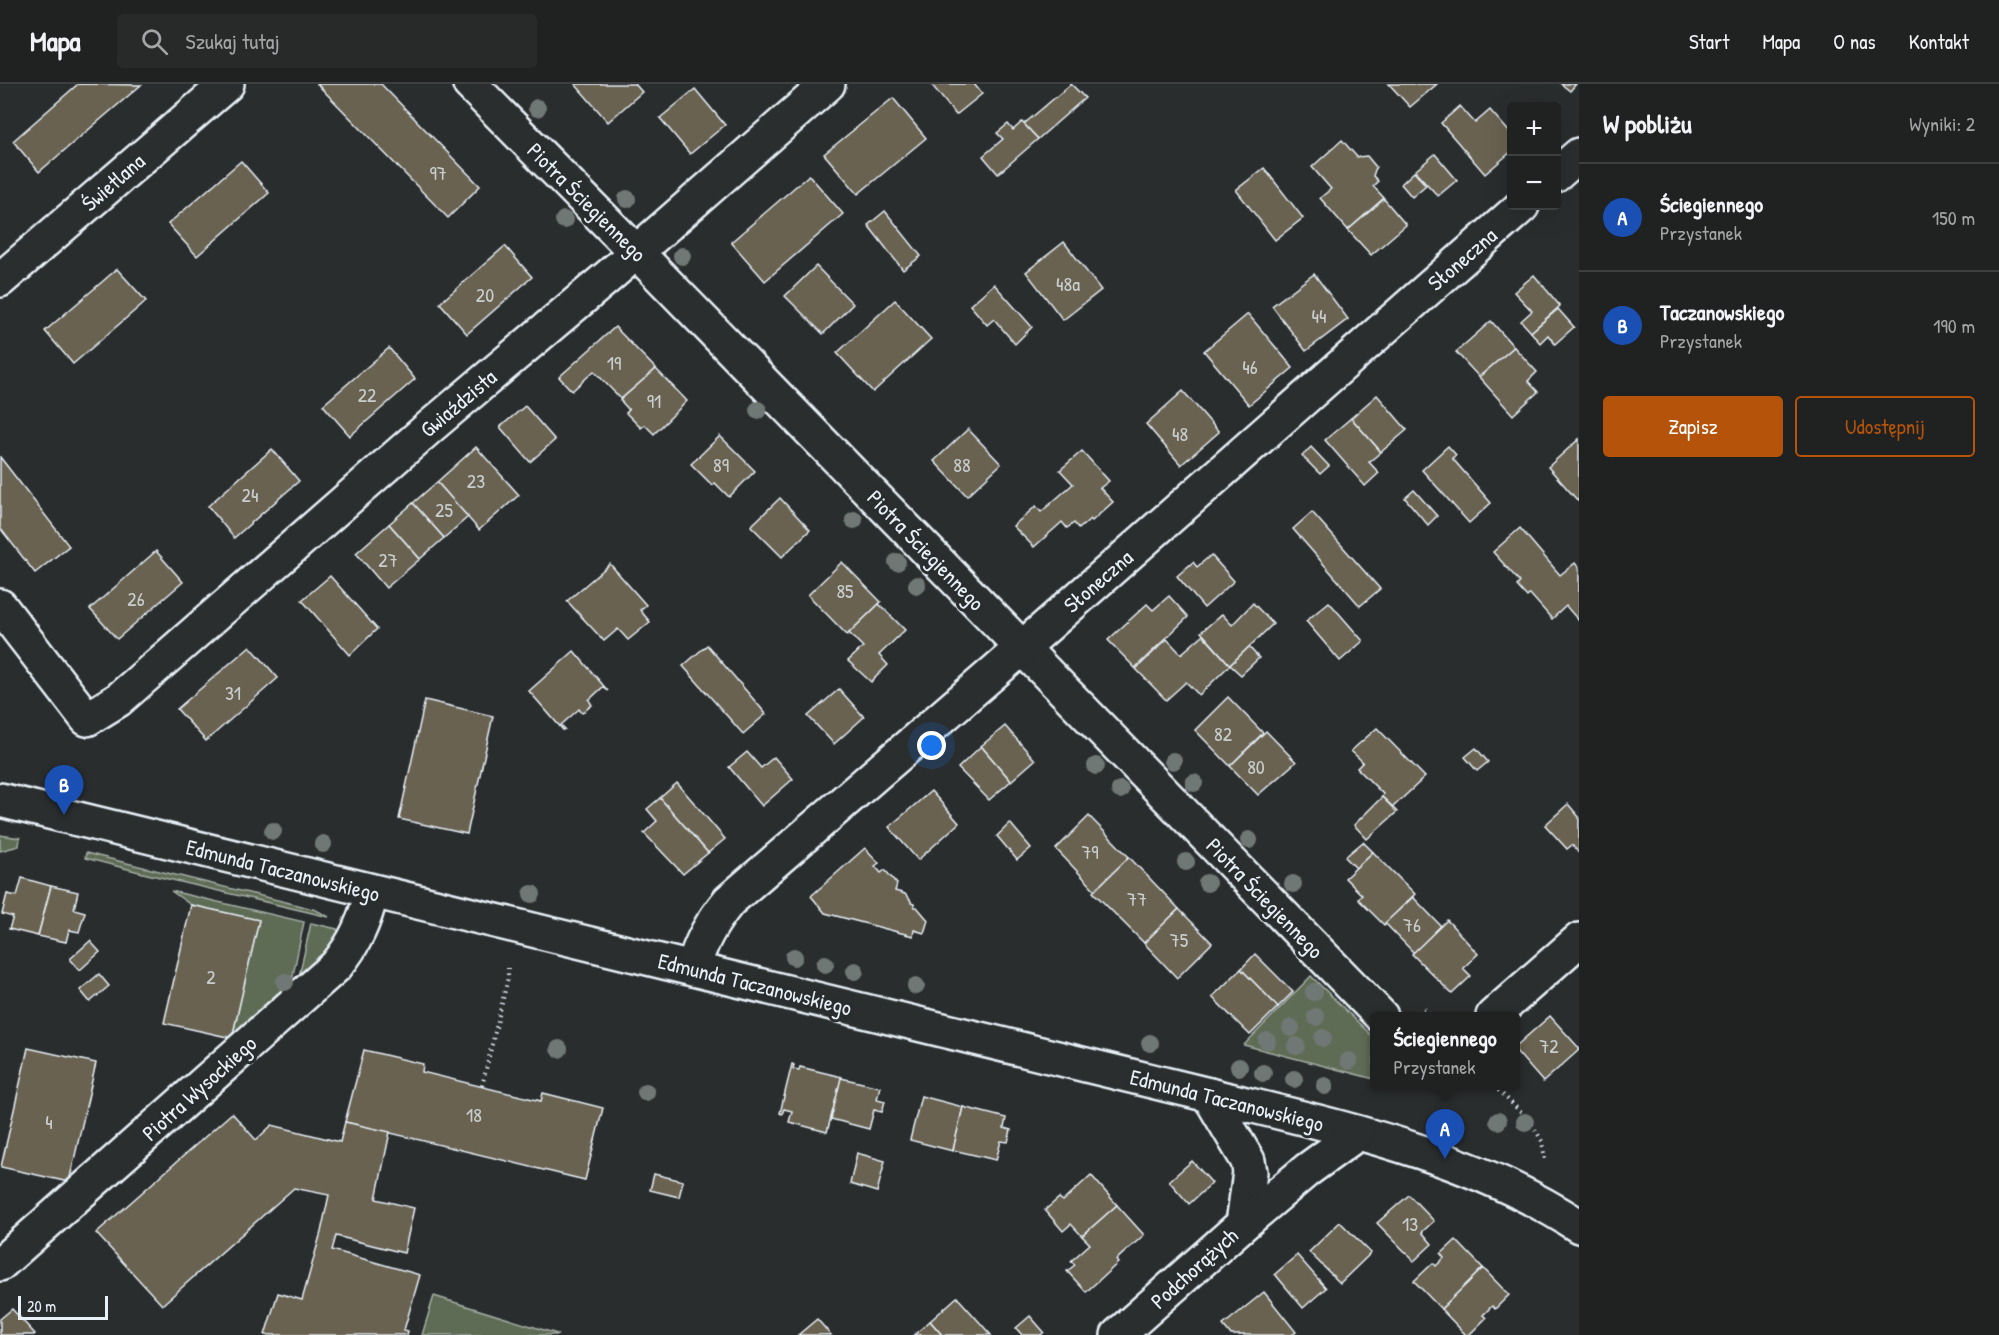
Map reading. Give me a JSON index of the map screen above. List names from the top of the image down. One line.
{"streets":{"street":["Świetlana","Piotra Ściegiennego","Słoneczna","Gwiaździsta","Edmunda Taczanowskiego","Piotra Wysockiego","Podchorążych"]},"crossings":[["Piotra Ściegiennego","Słoneczna"],["Piotra Ściegiennego","Gwiaździsta"],["Słoneczna","Edmunda Taczanowskiego"],["Edmunda Taczanowskiego","Piotra Wysockiego"],["Edmunda Taczanowskiego","Podchorążych"]],"house_numbers":["97","48a","20","44","19","46","22","91","48","89","88","23","24","25","27","85","26","31","82","80","79","77","76","75","2","72","18","4","13"],"scale_bar":"20 m","page":{"header":"Mapa","search":"Szukaj tutaj","nav":["Start","Mapa","O nas","Kontakt"],"heading":["W pobliżu","Wyniki: 2"],"map_buttons":["+","−"],"list":[{"mark":"A","name":"Ściegiennego","note":"Przystanek","value":"150 m"},{"mark":"B","name":"Taczanowskiego","note":"Przystanek","value":"190 m"}],"buttons":["Zapisz","Udostępnij"],"pins":["B","A"],"popup":["Ściegiennego","Przystanek"],"scale":"20 m"}}
